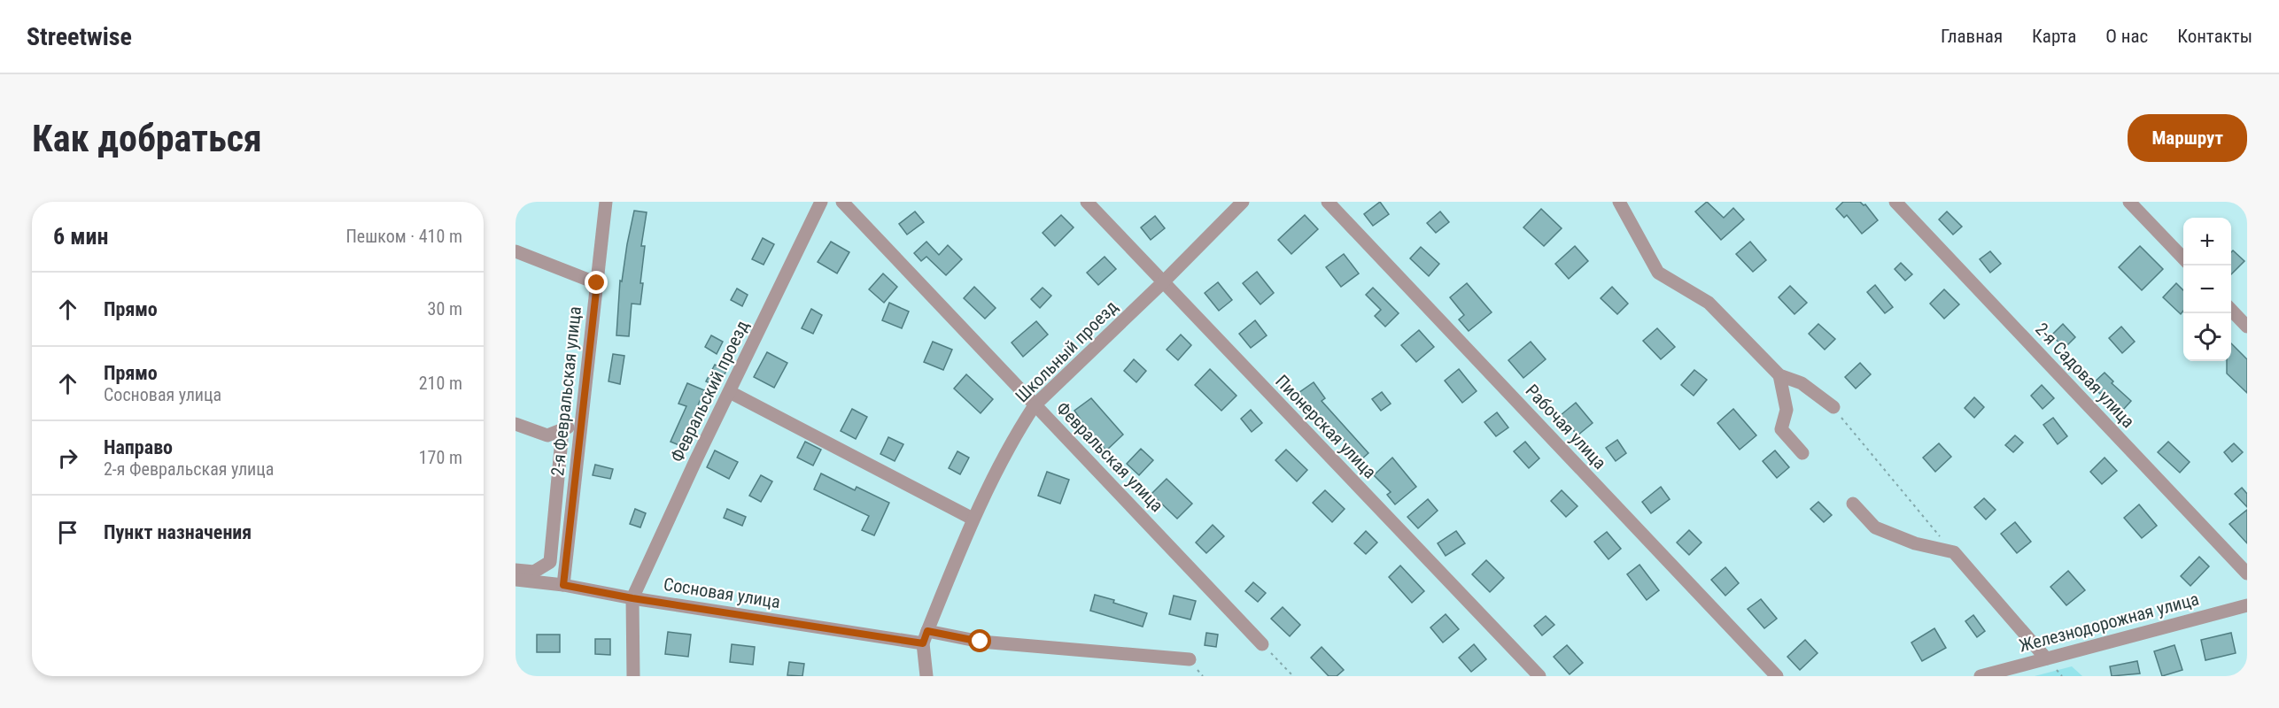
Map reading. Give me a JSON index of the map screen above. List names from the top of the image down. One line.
{"streets":{"street":["Школьный проезд","2-я Садовая улица","2-я Февральская улица","Февральский проезд","Пионерская улица","Рабочая улица","Февральская улица","Сосновая улица","Железнодорожная улица"]},"crossings":[["Школьный проезд","Пионерская улица"],["Школьный проезд","Февральская улица"],["Школьный проезд","Сосновая улица"],["2-я Февральская улица","Сосновая улица"],["Февральский проезд","Сосновая улица"]],"page":{"header":"Streetwise","nav":["Главная","Карта","О нас","Контакты"],"buttons":"Маршрут","title":"Как добраться","heading":["6 мин","Пешком · 410 m"],"map_buttons":["+","−"],"list":[["Прямо","30 m"],["Прямо","Сосновая улица","210 m"],["Направо","2-я Февральская улица","170 m"],"Пункт назначения"]}}
